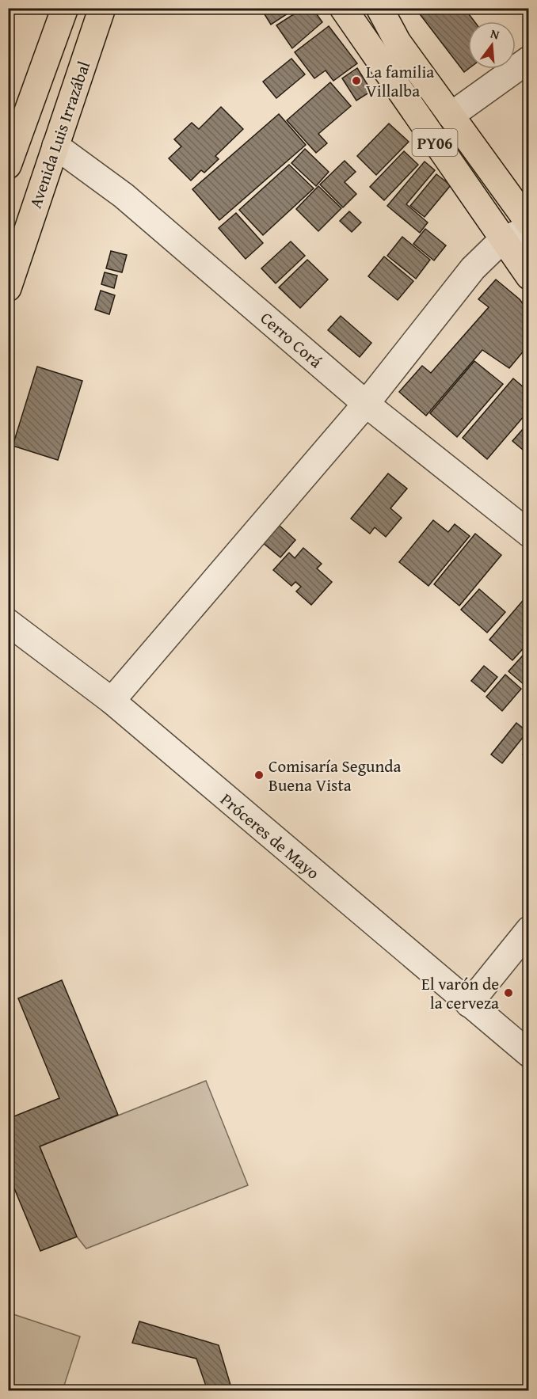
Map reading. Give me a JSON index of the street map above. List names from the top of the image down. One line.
{"streets":{"main road":["Avenida Luis Irrazábal","PY06"],"street":["Cerro Corá","Próceres de Mayo"]},"crossings":[["Avenida Luis Irrazábal","Cerro Corá"]],"places":["La familia Villalba","Comisaría Segunda Buena Vista","El varón de la cerveza"],"north":"top"}
